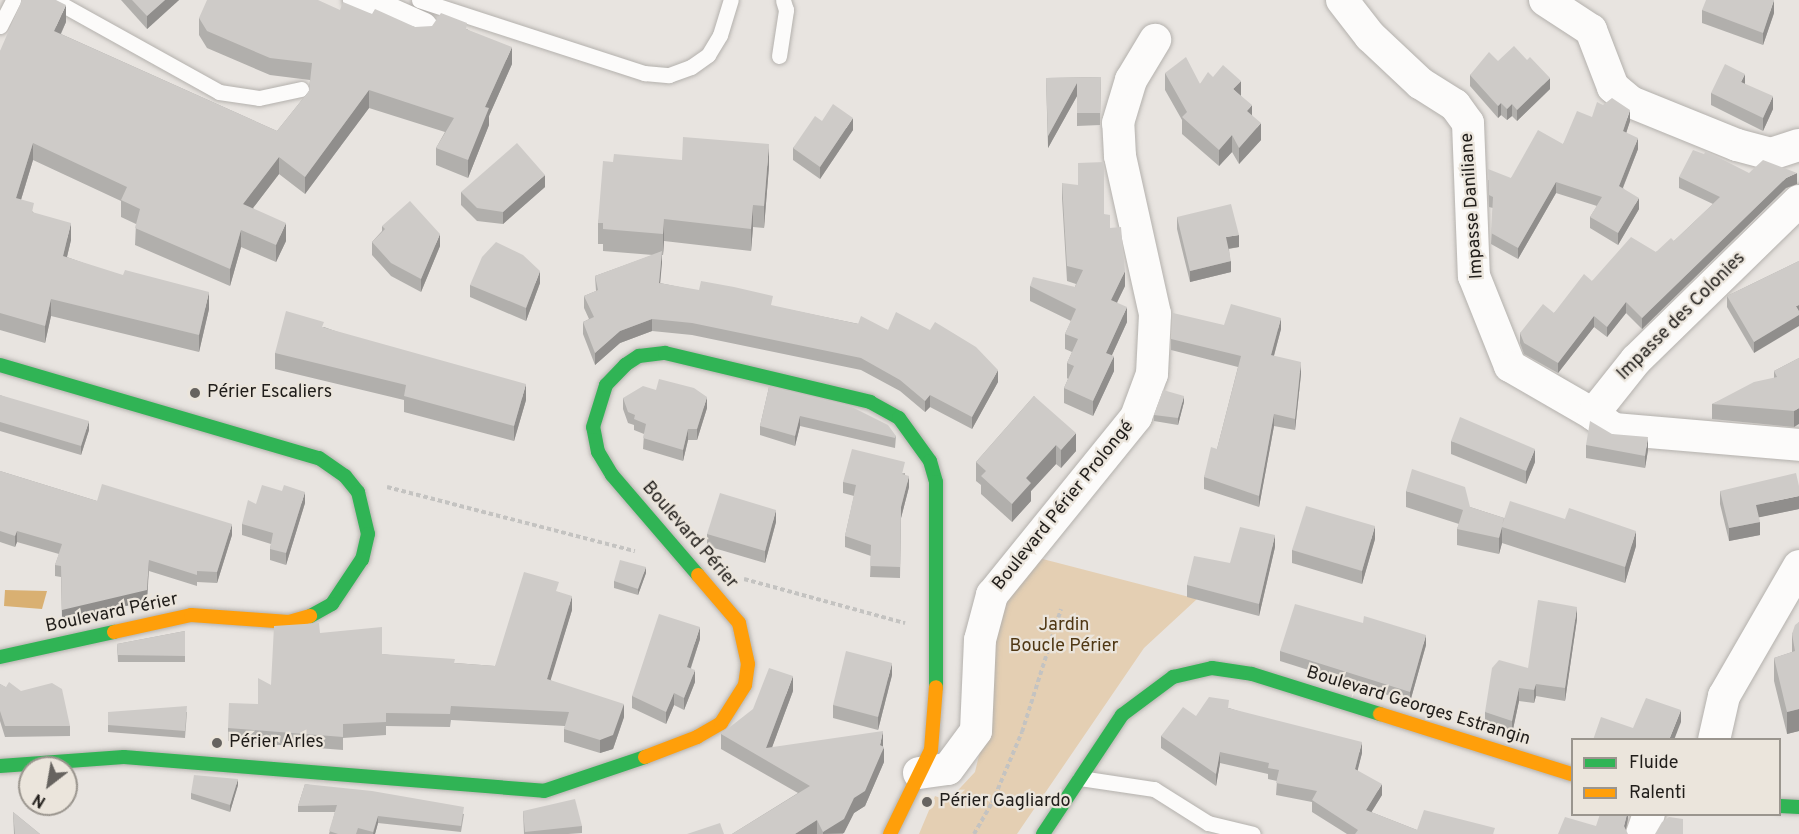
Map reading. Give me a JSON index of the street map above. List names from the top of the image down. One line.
{"streets":{"street":["Impasse Daniliane","Impasse des Colonies","Boulevard Périer Prolongé","Boulevard Périer","Boulevard Georges Estrangin"]},"crossings":[["Impasse Daniliane","Impasse des Colonies"],["Boulevard Périer Prolongé","Boulevard Périer"]],"parks":["Jardin Boucle Périer"],"places":["Périer Escaliers","Périer Arles","Périer Gagliardo"],"legend":["Fluide","Ralenti"],"north":"bottom left"}
